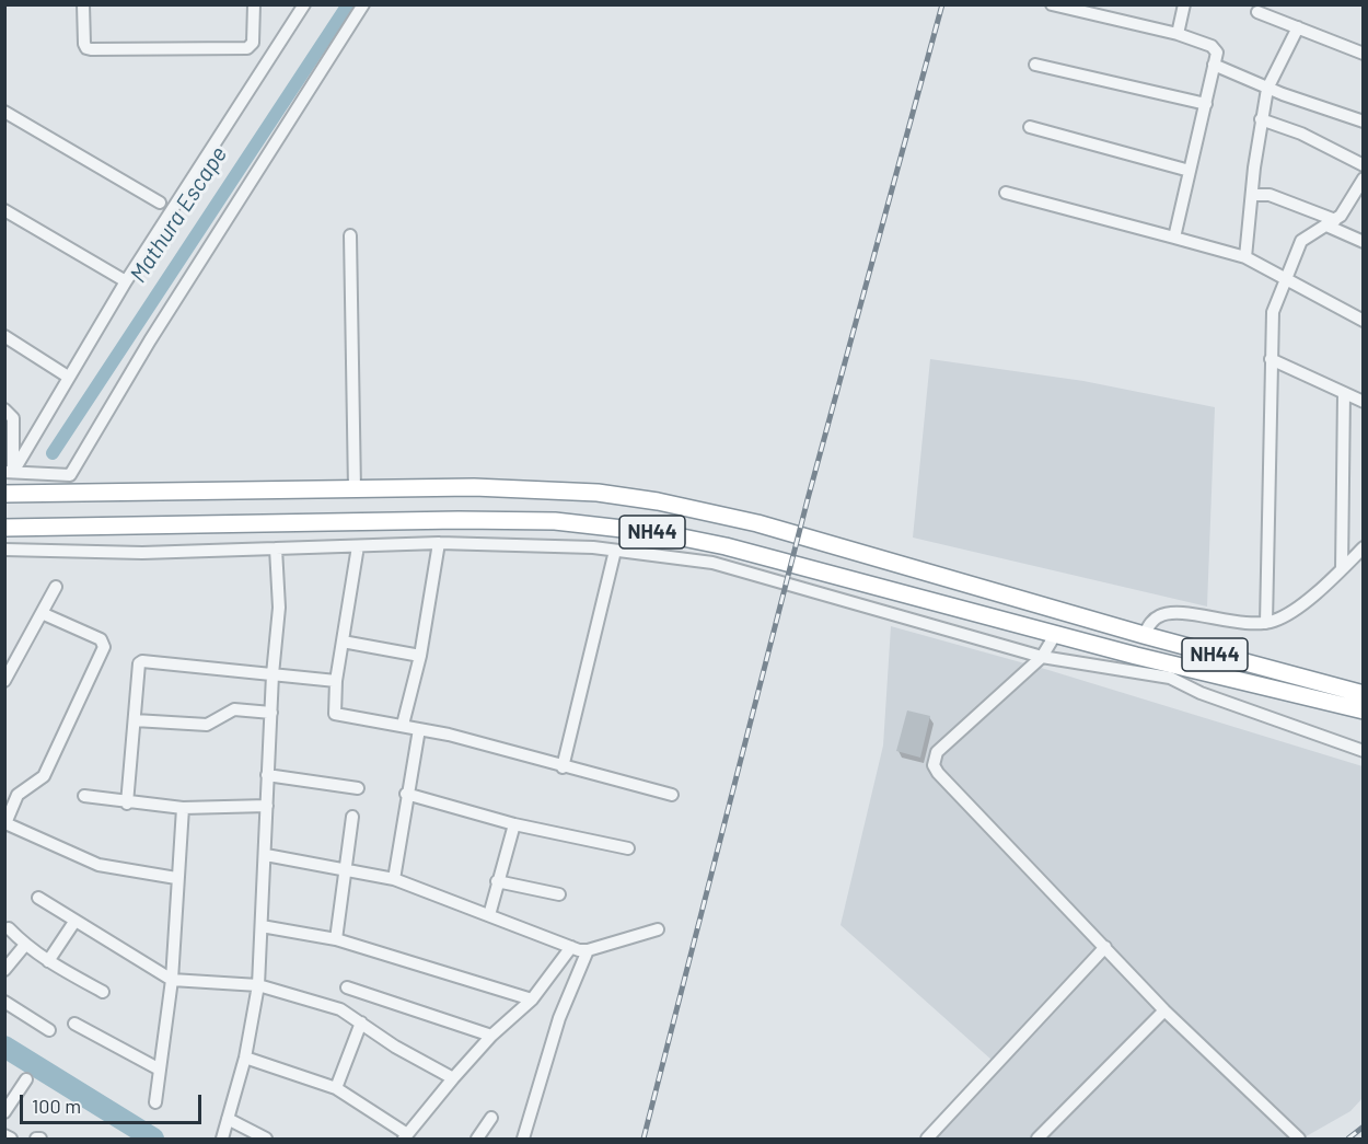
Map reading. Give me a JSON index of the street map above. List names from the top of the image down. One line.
{"streets":{"highway":["NH44"]},"water":["Mathura Escape"],"scale_bar":"100 m"}
